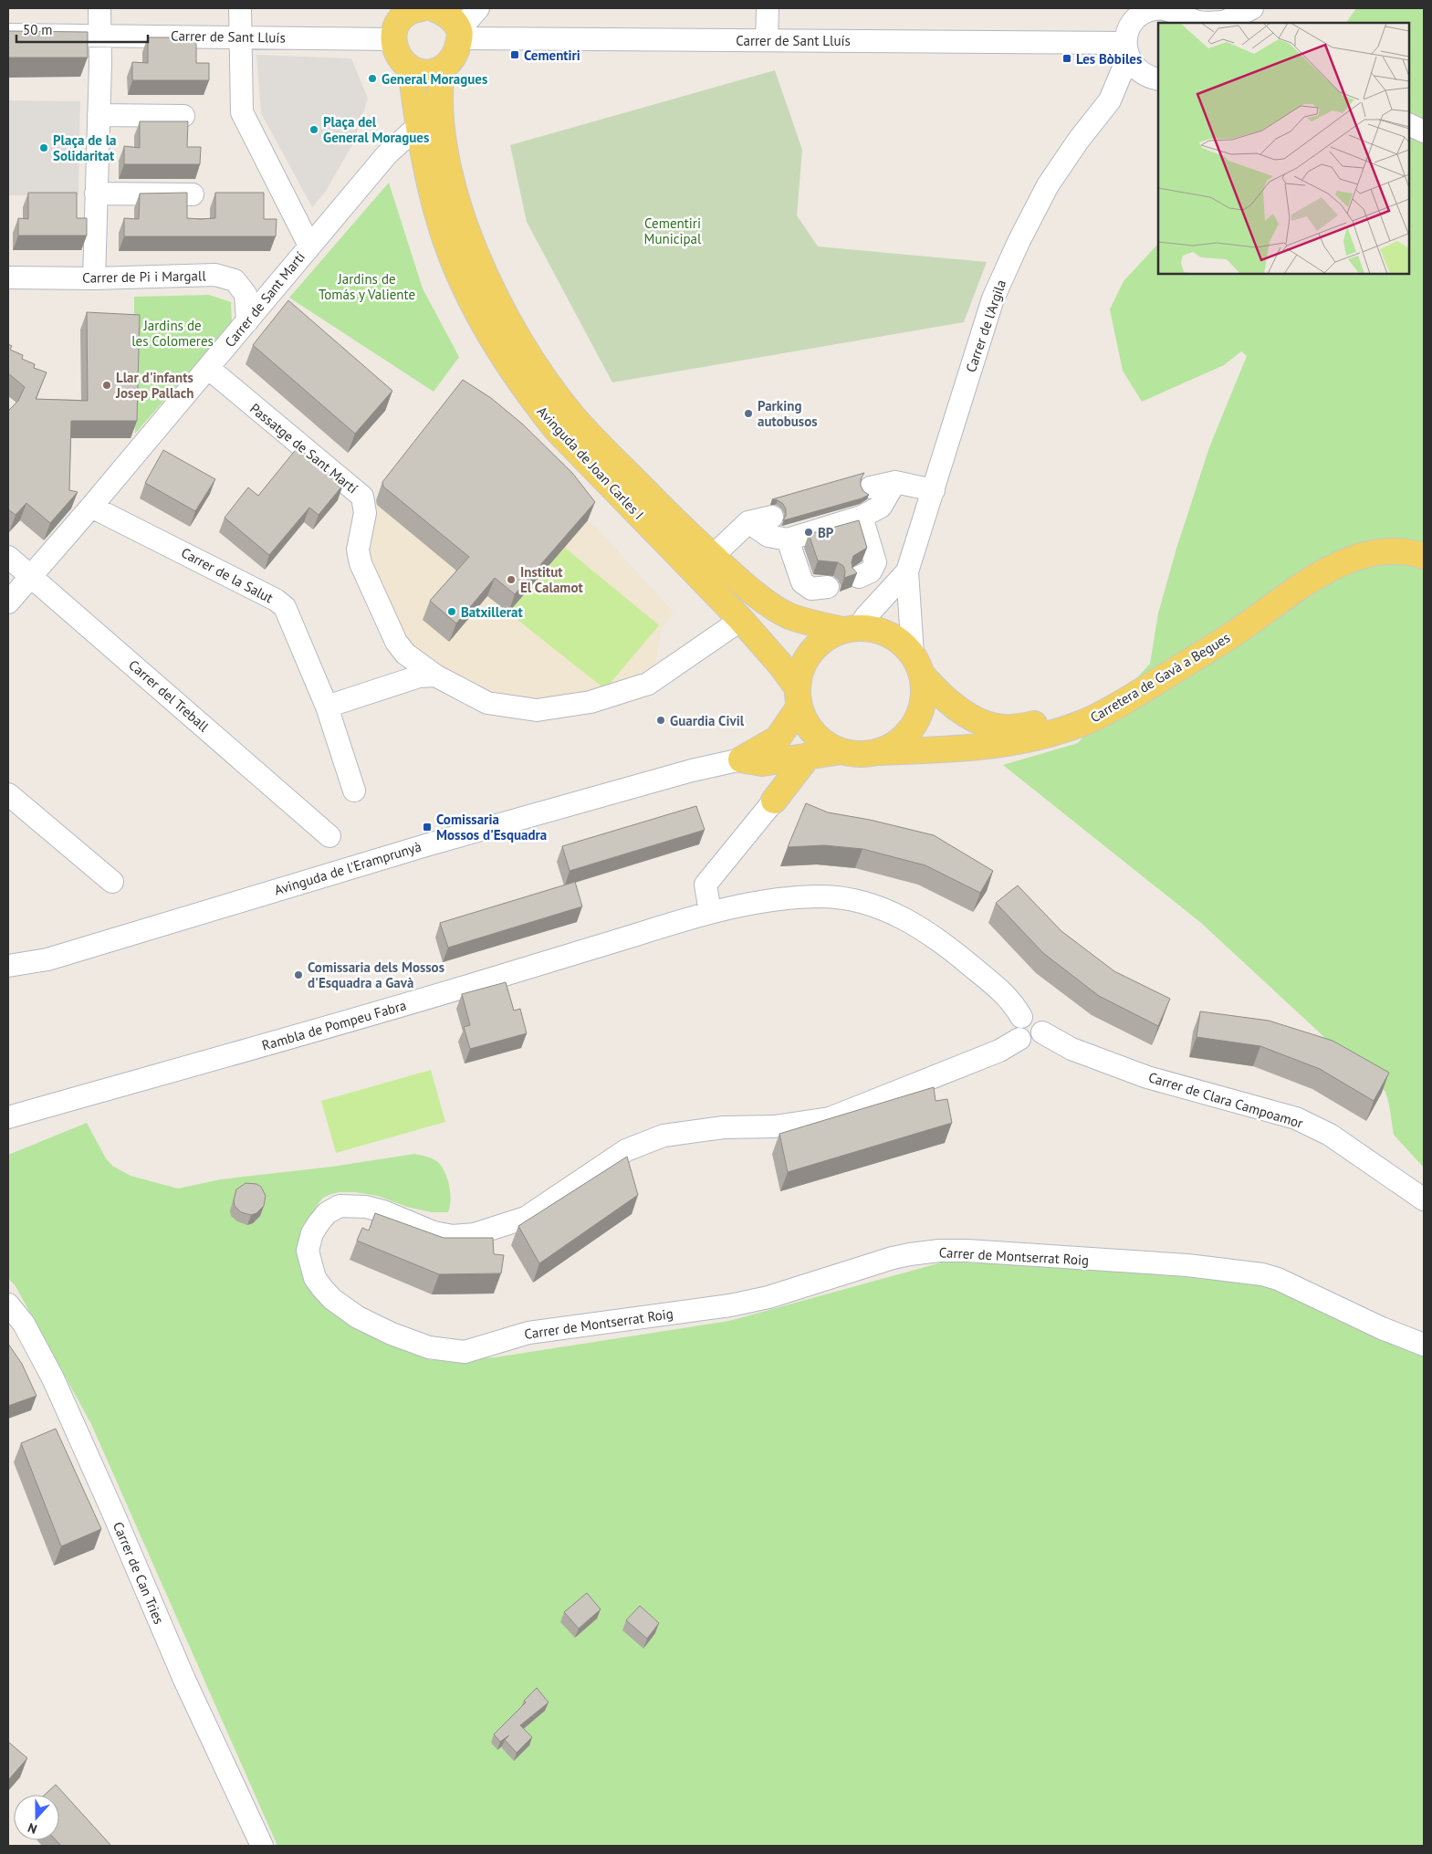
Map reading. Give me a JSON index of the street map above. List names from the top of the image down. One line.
{"streets":{"main road":["Avinguda de Joan Carles I","Carretera de Gavà a Begues"],"street":["Carrer de Sant Lluís","Carrer de Pi i Margall","Carrer de Sant Martí","Carrer de l'Argila","Passatge de Sant Martí","Carrer de la Salut","Carrer del Treball","Avinguda de l'Eramprunyà","Rambla de Pompeu Fabra","Carrer de Clara Campoamor","Carrer de Montserrat Roig","Carrer de Can Tries"]},"crossings":[["Carrer de Sant Lluís","Carrer de l'Argila"],["Carrer de Sant Lluís","Avinguda de Joan Carles I"],["Carrer de Pi i Margall","Carrer de Sant Martí"],["Carrer de Sant Martí","Passatge de Sant Martí"],["Carrer de Sant Martí","Avinguda de Joan Carles I"],["Carrer de Sant Martí","Carrer de la Salut"],["Carrer de Sant Martí","Carrer del Treball"],["Carrer de l'Argila","Avinguda de Joan Carles I"],["Carrer de l'Argila","Carretera de Gavà a Begues"],["Passatge de Sant Martí","Avinguda de Joan Carles I"],["Avinguda de Joan Carles I","Carretera de Gavà a Begues"],["Carrer de Clara Campoamor","Carrer de Montserrat Roig"]],"parks":["Cementiri Municipal","Jardins de Tomás y Valiente","Jardins de les Colomeres"],"places":{"transit":["Cementiri","Les Bòbiles","Comissaria Mossos d'Esquadra"],"other":["General Moragues","Plaça del General Moragues","Plaça de la Solidaritat","Llar d'infants Josep Pallach","Parking autobusos","BP","Institut El Calamot","Batxillerat","Guardia Civil","Comissaria dels Mossos d'Esquadra a Gavà"]},"scale_bar":"50 m","north":"bottom"}
